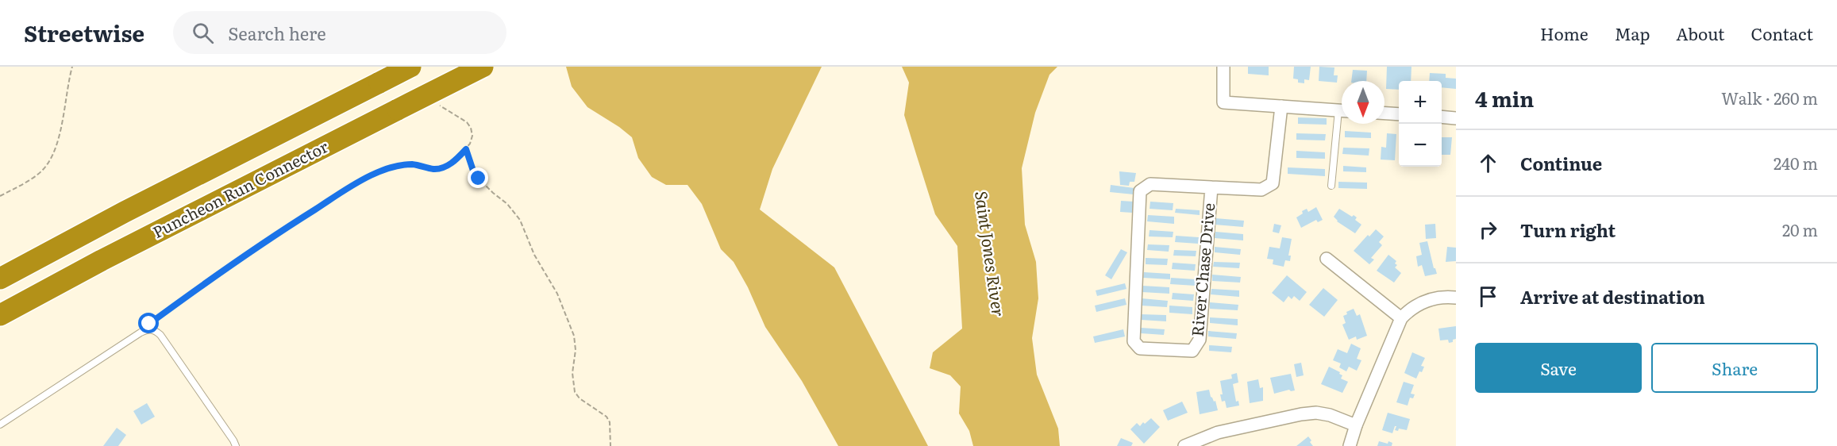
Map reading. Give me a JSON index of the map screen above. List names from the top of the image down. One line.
{"streets":{"highway":["Puncheon Run Connector"],"street":["River Chase Drive"]},"water":["Saint Jones River"],"north":"bottom","page":{"header":"Streetwise","search":"Search here","nav":["Home","Map","About","Contact"],"heading":["4 min","Walk · 260 m"],"map_buttons":["+","−"],"list":[["Continue","240 m"],["Turn right","20 m"],"Arrive at destination"],"buttons":["Save","Share"]}}
